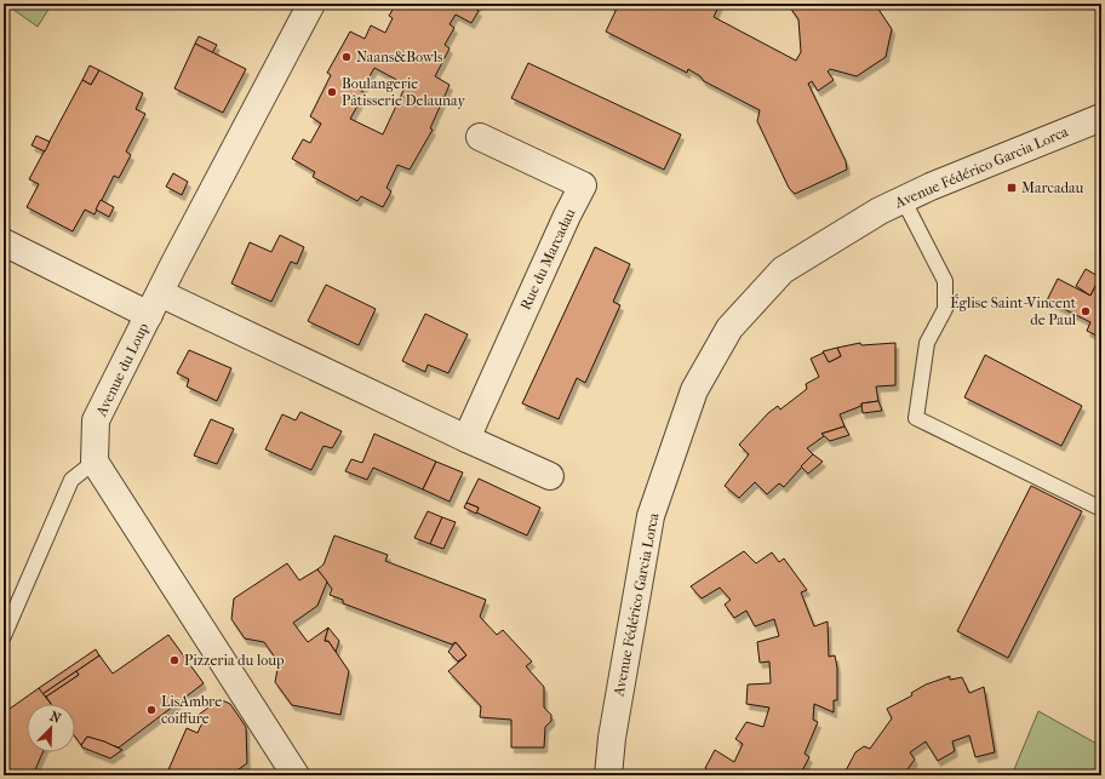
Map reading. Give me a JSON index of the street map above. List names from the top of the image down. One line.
{"streets":{"street":["Avenue Fédérico Garcia Lorca","Rue du Marcadau","Avenue du Loup"]},"places":{"other":["Naans&Bowls","Boulangerie Pâtisserie Delaunay","Église Saint-Vincent de Paul","Pizzeria du loup","LisAmbre coiffure"],"transit":["Marcadau"]},"north":"top right"}
